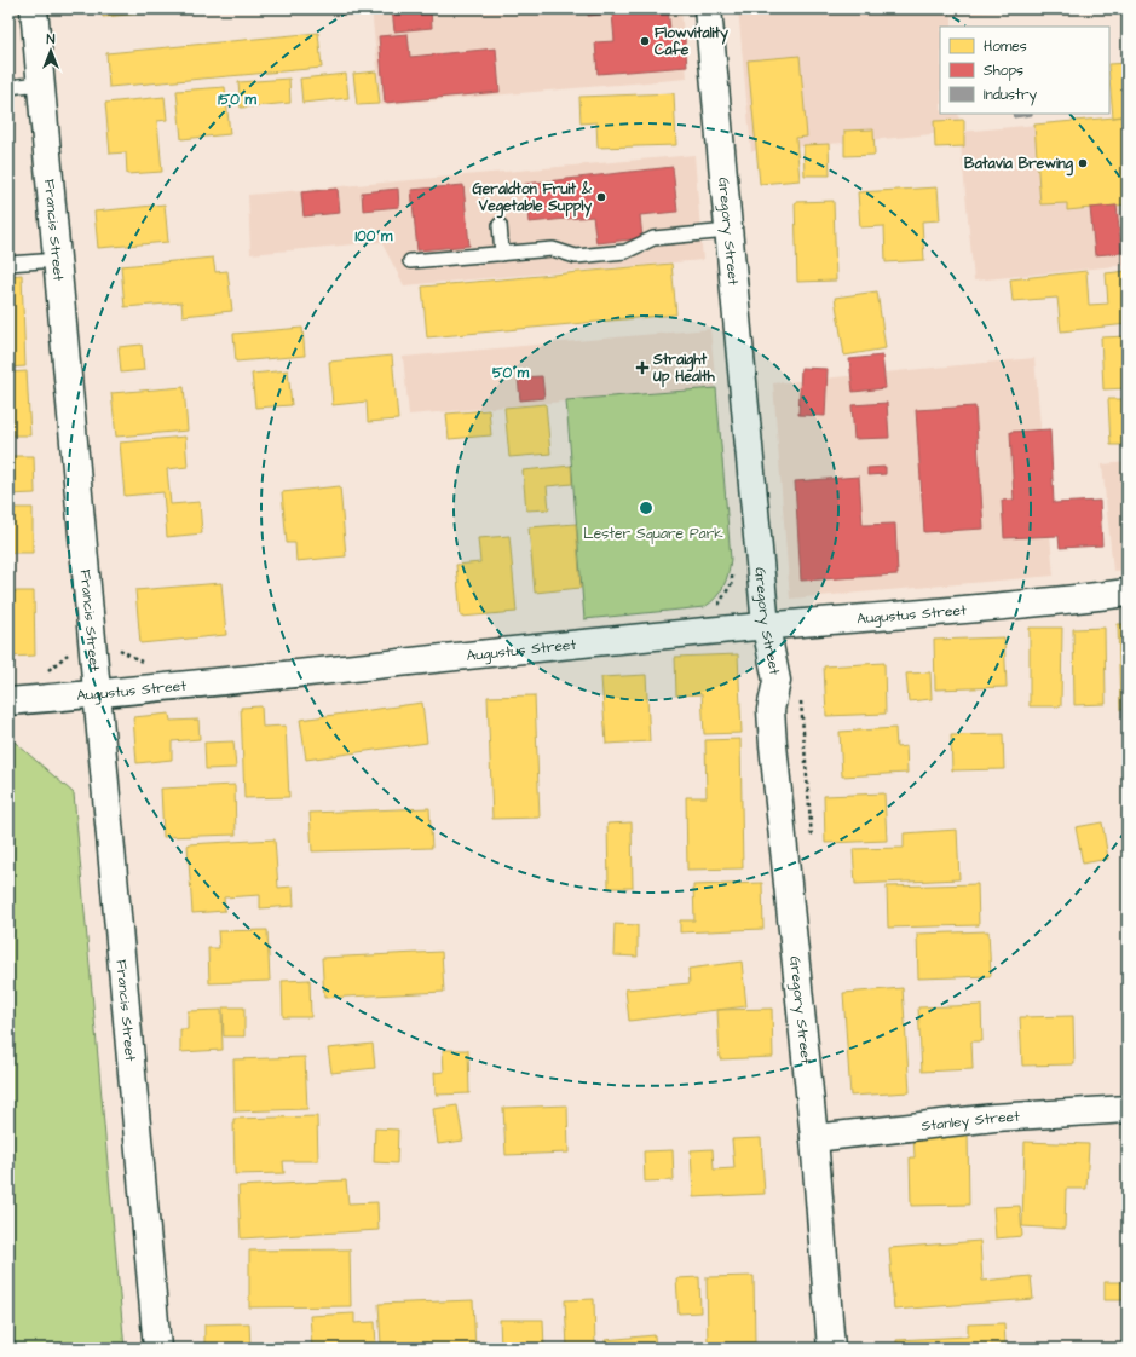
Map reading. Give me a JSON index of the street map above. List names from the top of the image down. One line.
{"streets":{"street":["Francis Street","Gregory Street","Augustus Street","Stanley Street"]},"crossings":[["Francis Street","Augustus Street"],["Gregory Street","Augustus Street"],["Gregory Street","Stanley Street"]],"parks":["Lester Square Park"],"places":{"other":["Flowvitality Cafe","Batavia Brewing","Geraldton Fruit & Vegetable Supply"],"health":["Straight Up Health"]},"legend":["Homes","Shops","Industry"],"north":"top","rings":["150 m","100 m","50 m"]}
